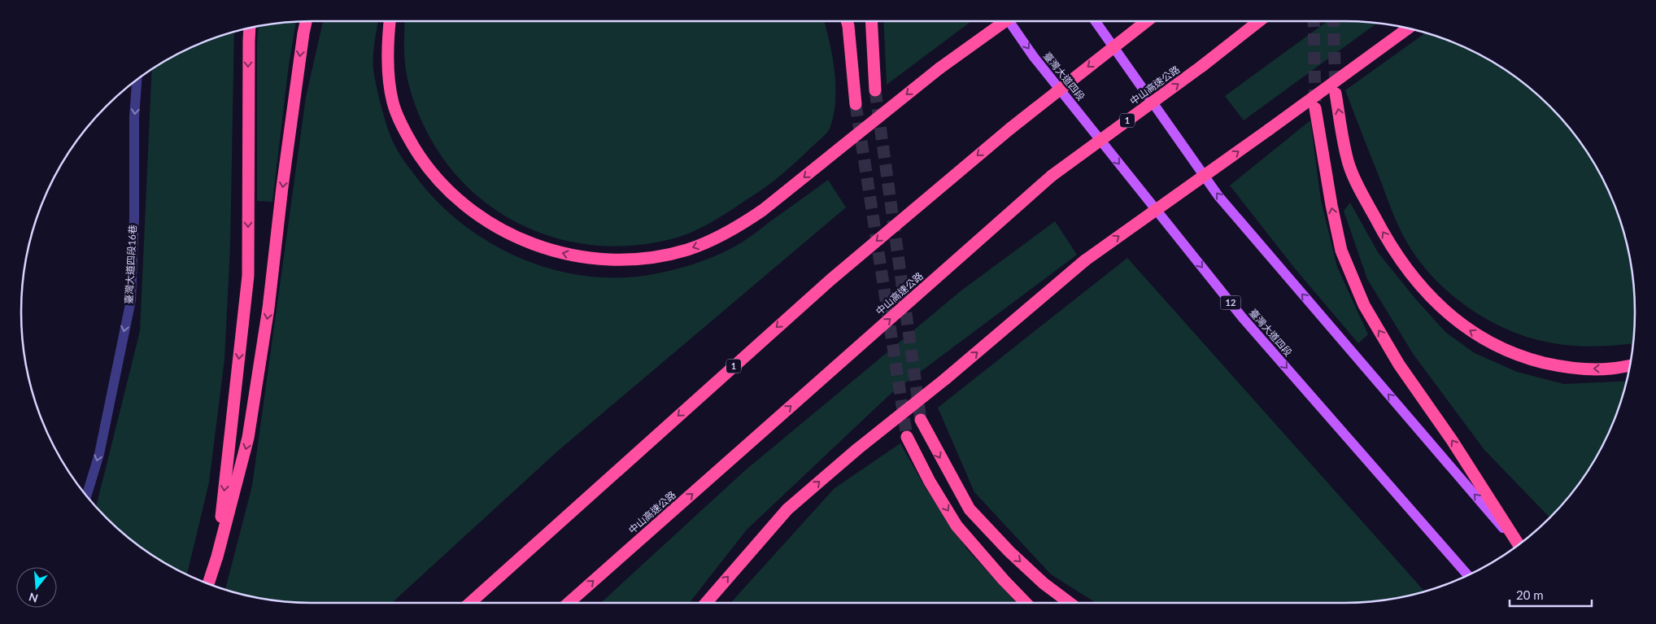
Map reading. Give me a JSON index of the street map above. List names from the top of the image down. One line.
{"streets":{"highway":["中山高速公路","1"],"main road":["臺灣大道四段","12"],"street":["臺灣大道四段16巷"]},"one_way":["臺灣大道四段16巷"],"scale_bar":"20 m","north":"bottom"}
